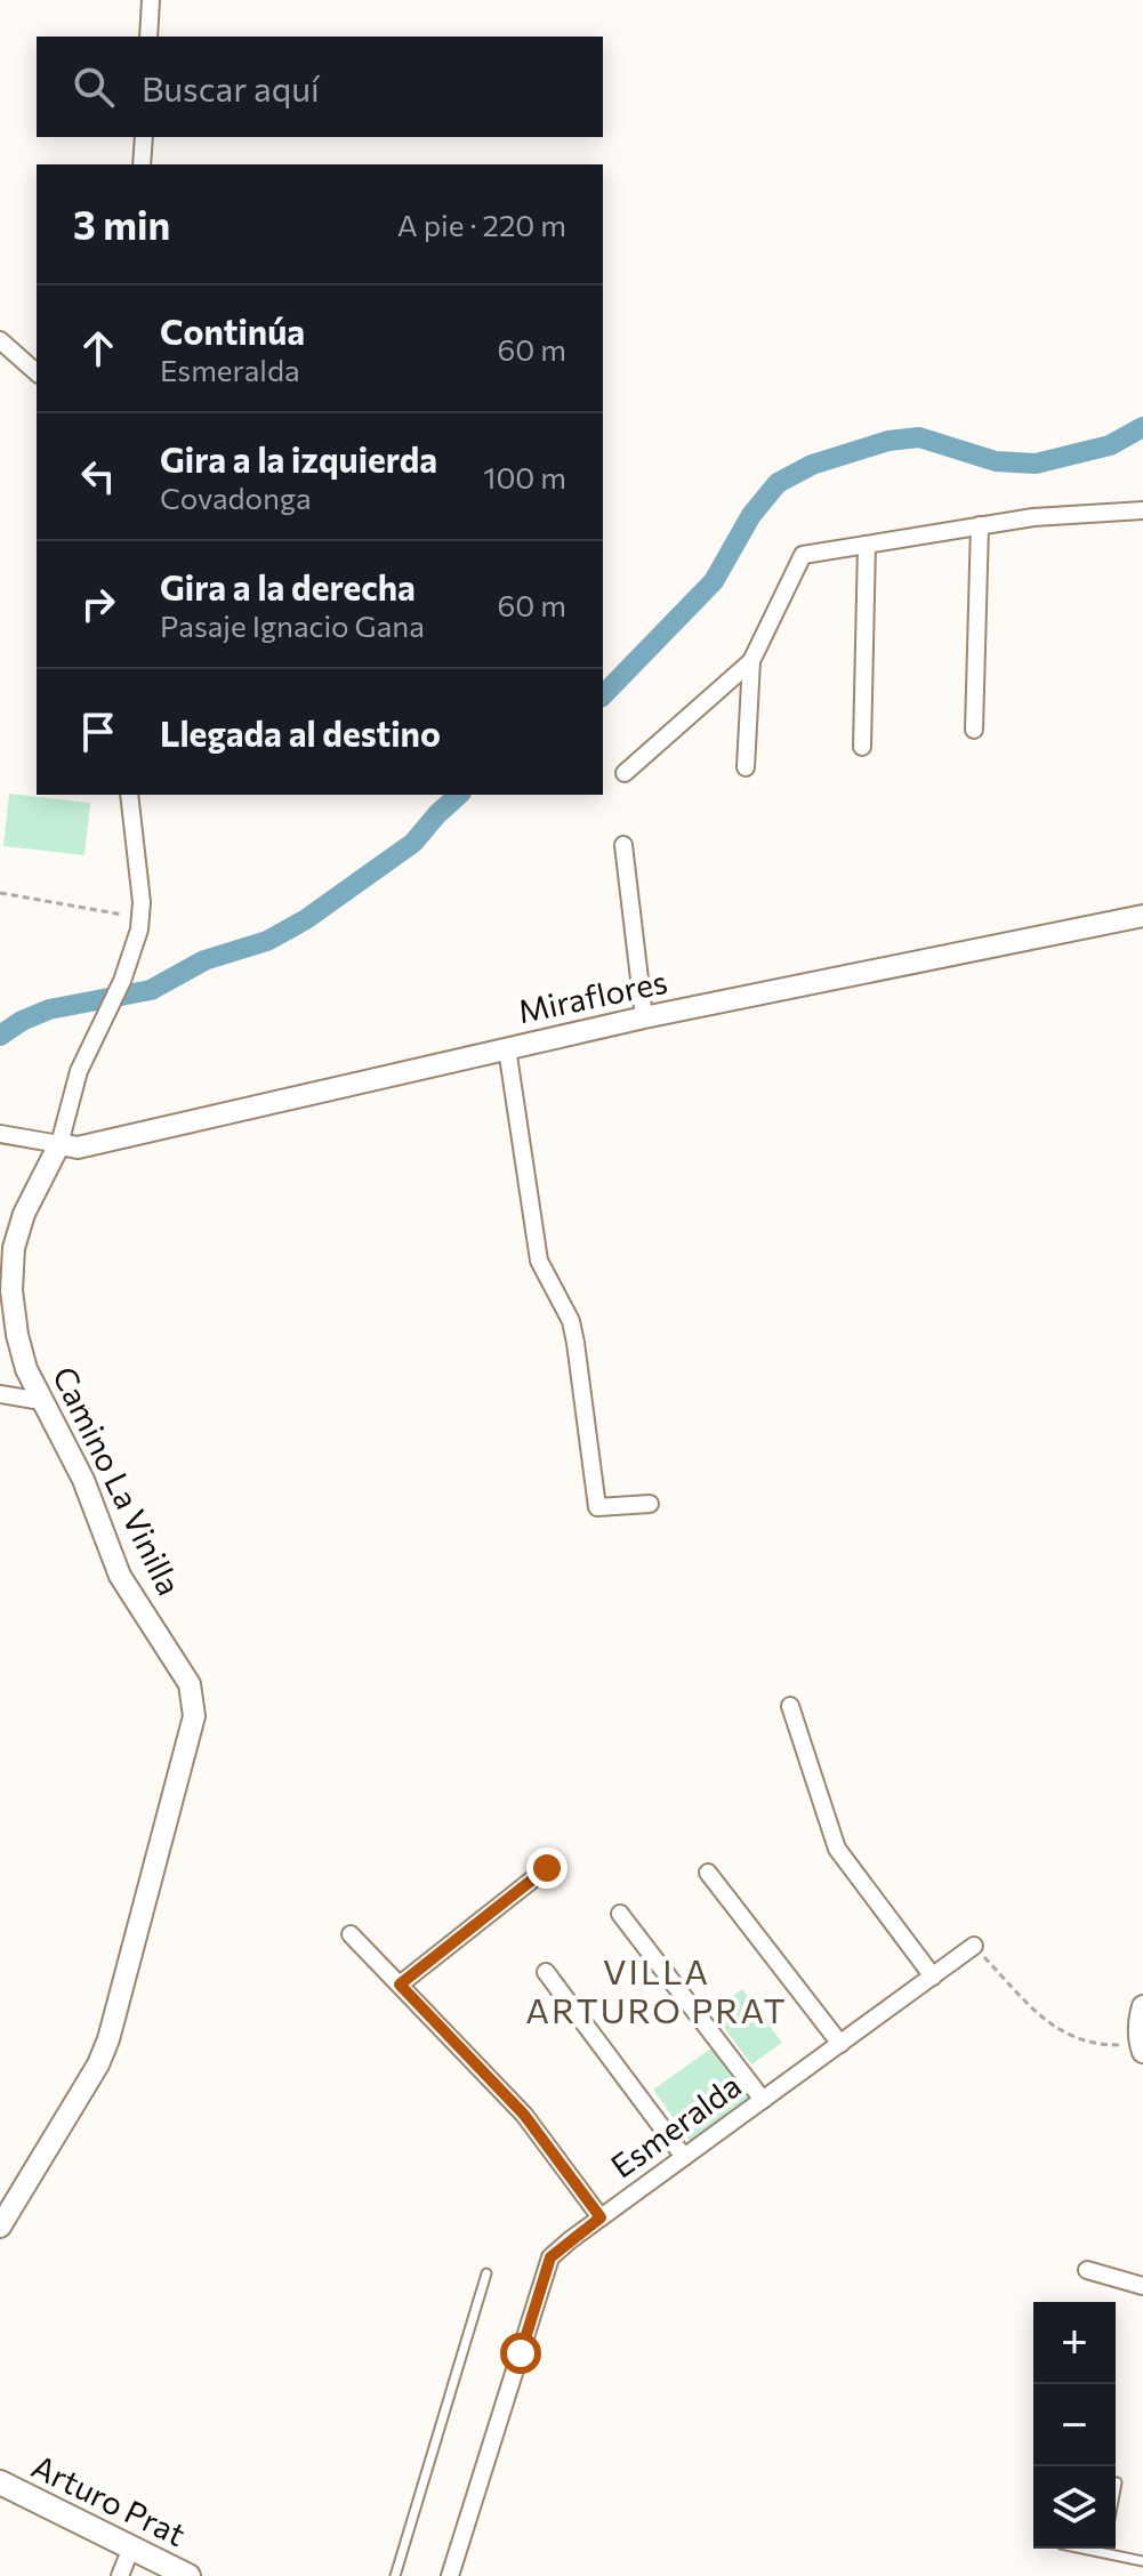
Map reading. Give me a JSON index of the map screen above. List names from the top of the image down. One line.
{"streets":{"main road":["Arturo Prat"],"street":["Miraflores","Camino La Vinilla","Esmeralda"]},"crossings":[["Miraflores","Camino La Vinilla"]],"districts":["VILLA ARTURO PRAT"],"page":{"search":"Buscar aquí","heading":["3 min","A pie · 220 m"],"list":[["Continúa","Esmeralda","60 m"],["Gira a la izquierda","Covadonga","100 m"],["Gira a la derecha","Pasaje Ignacio Gana","60 m"],"Llegada al destino"],"map_buttons":["+","−"]}}
